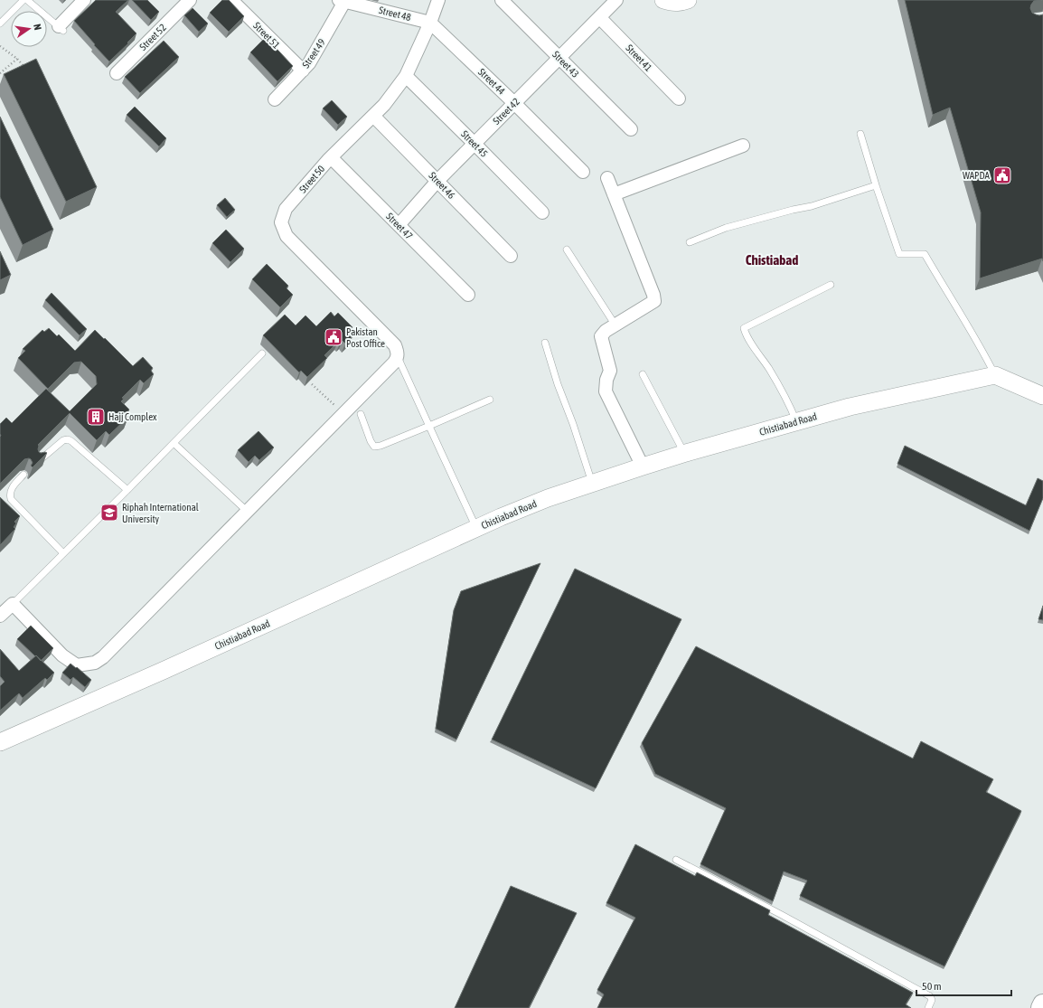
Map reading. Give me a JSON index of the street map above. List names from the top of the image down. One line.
{"streets":{"main road":["Chistiabad Road"],"street":["Street 48","Street 51","Street 52","Street 49","Street 41","Street 43","Street 44","Street 42","Street 45","Street 50","Street 46","Street 47"]},"crossings":[["Street 48","Street 49"],["Street 48","Street 44"],["Street 48","Street 50"],["Street 51","Street 49"],["Street 41","Street 42"],["Street 43","Street 42"],["Street 44","Street 42"],["Street 44","Street 50"],["Street 42","Street 45"],["Street 42","Street 46"],["Street 42","Street 47"],["Street 45","Street 50"],["Street 50","Street 46"],["Street 50","Street 47"]],"districts":["Chistiabad"],"places":{"public building":["WAPDA","Pakistan Post Office"],"building":["Hajj Complex"],"school or university":["Riphah International University"]},"scale_bar":"50 m","north":"right"}
